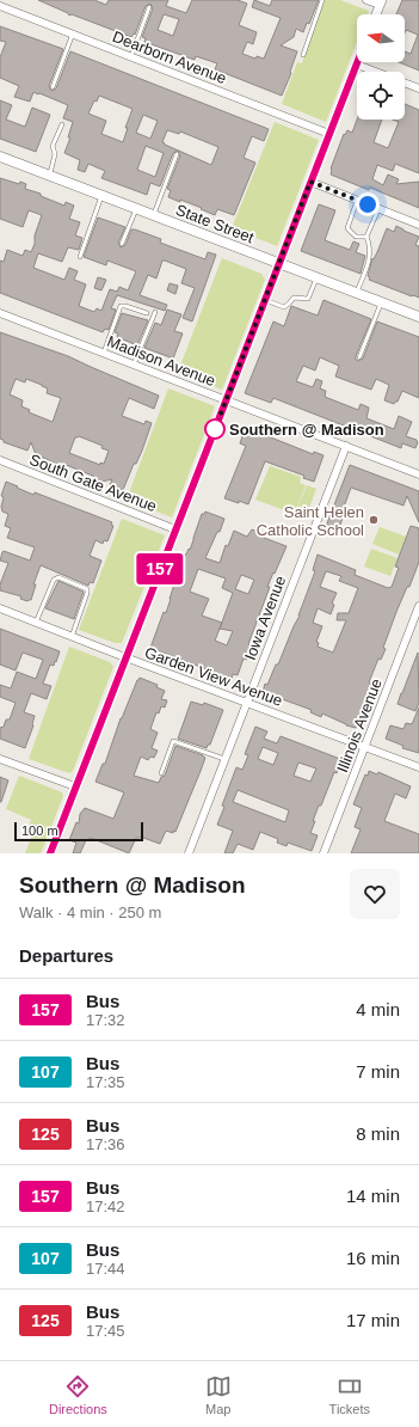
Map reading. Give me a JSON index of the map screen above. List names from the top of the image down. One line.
{"streets":{"main road":["State Street"],"street":["Dearborn Avenue","Madison Avenue","South Gate Avenue","Iowa Avenue","Garden View Avenue","Illinois Avenue"]},"crossings":[["Madison Avenue","Iowa Avenue"],["Iowa Avenue","Garden View Avenue"],["Garden View Avenue","Illinois Avenue"]],"places":["Southern @ Madison","Saint Helen Catholic School"],"lines":["bus line 157"],"scale_bar":"100 m","north":"left","page":{"on_map":"157","scale":"100 m","heading":[["Southern @ Madison","Walk · 4 min · 250 m"],"Departures"],"list":[{"mark":"157","name":"Bus","note":"17:32","value":"4 min"},{"mark":"107","name":"Bus","note":"17:35","value":"7 min"},{"mark":"125","name":"Bus","note":"17:36","value":"8 min"},{"mark":"157","name":"Bus","note":"17:42","value":"14 min"},{"mark":"107","name":"Bus","note":"17:44","value":"16 min"},{"mark":"125","name":"Bus","note":"17:45","value":"17 min"}],"tabs":["Directions","Map","Tickets"]}}
